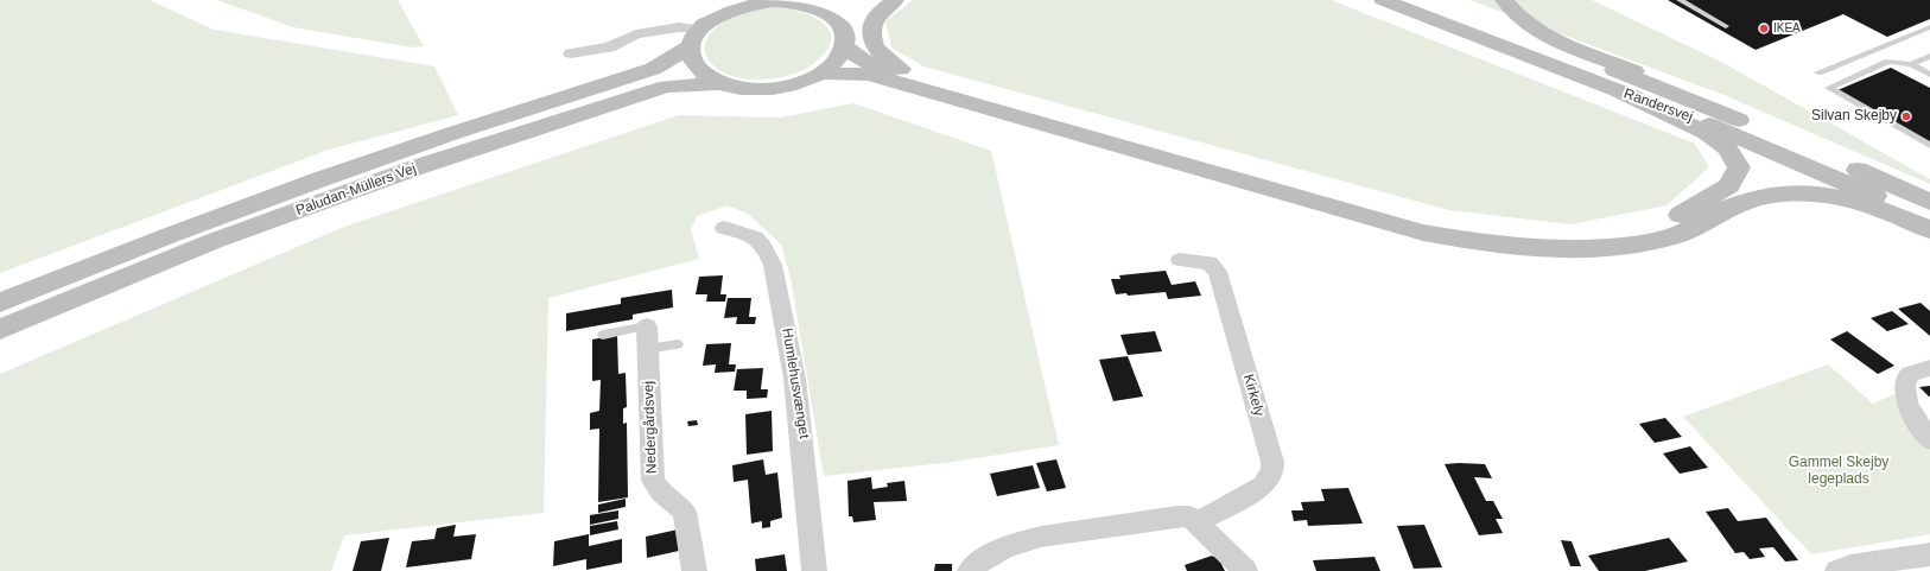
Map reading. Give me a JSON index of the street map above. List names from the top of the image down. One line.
{"streets":{"main road":["Randersvej","Paludan-Müllers Vej"],"street":["Humlehusvænget","Kirkely","Nedergårdsvej"]},"parks":["Gammel Skejby legeplads"],"places":["IKEA","Silvan Skejby"]}
